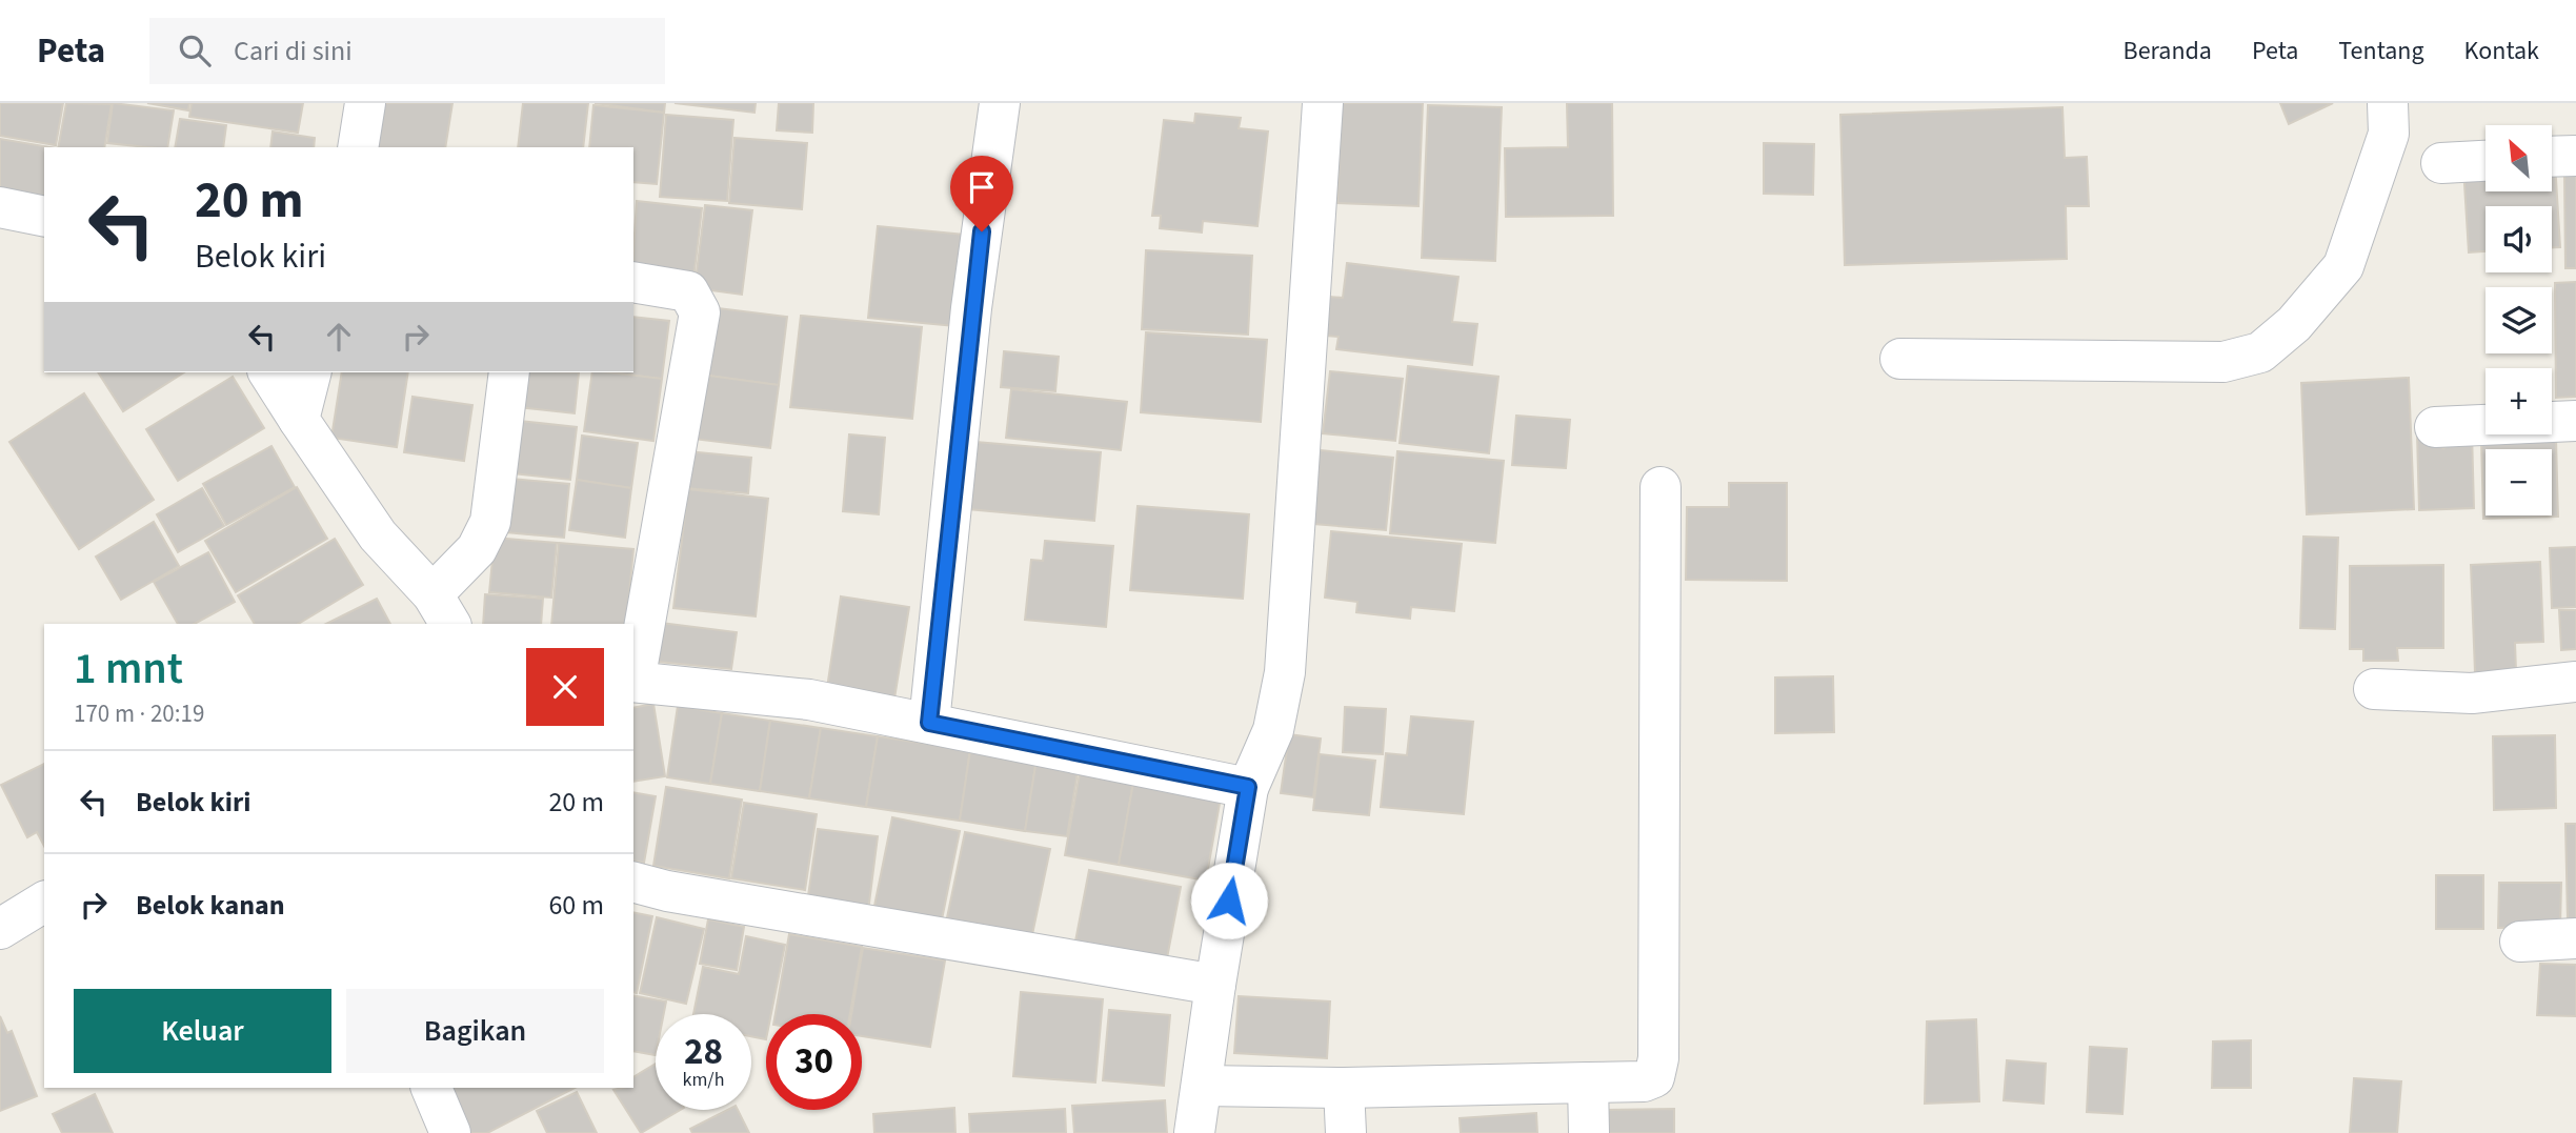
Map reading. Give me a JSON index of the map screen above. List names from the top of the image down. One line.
{"north":"top left","page":{"header":"Peta","search":"Cari di sini","nav":["Beranda","Peta","Tentang","Kontak"],"map_buttons":["+","−"],"turn":["20 m","Belok kiri"],"heading":["1 mnt","170 m · 20:19"],"list":[{"name":"Belok kiri","value":"20 m"},{"name":"Belok kanan","value":"60 m"}],"buttons":["Keluar","Bagikan"],"speed":"28 km/h","limit":"30"}}
